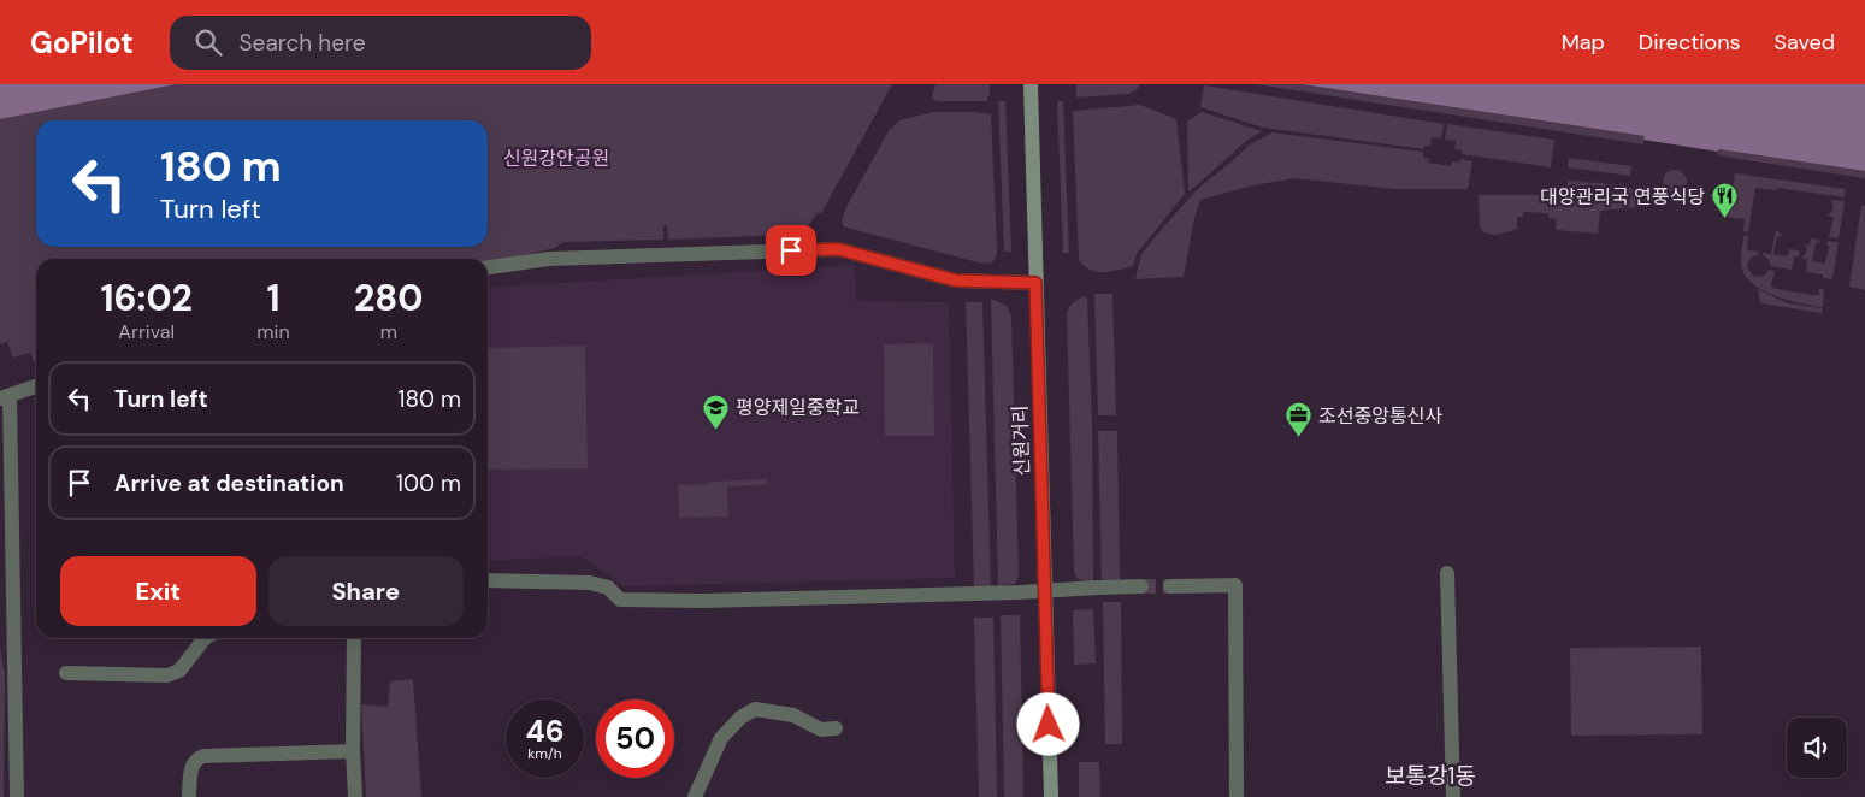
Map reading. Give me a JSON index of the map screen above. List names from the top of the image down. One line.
{"streets":{"main road":["신원거리"]},"districts":["보통강1동"],"parks":["신원강안공원"],"places":{"restaurant":["대양관리국 연풍식당"],"school or university":["평양제일중학교"],"office":["조선중앙통신사"]},"page":{"header":"GoPilot","search":"Search here","nav":["Map","Directions","Saved"],"turn":["180 m","Turn left"],"eta":["16:02","Arrival","1","min","280","m"],"list":[{"name":"Turn left","value":"180 m"},{"name":"Arrive at destination","value":"100 m"}],"buttons":["Exit","Share"],"speed":"46 km/h","limit":"50"}}
